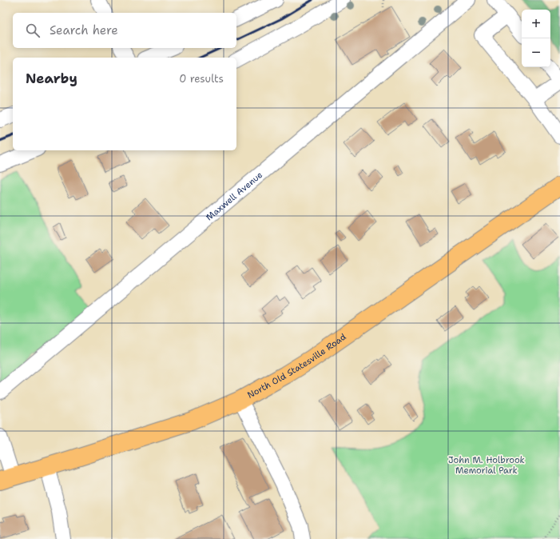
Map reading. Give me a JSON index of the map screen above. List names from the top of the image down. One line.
{"streets":{"main road":["North Old Statesville Road"],"street":["Maxwell Avenue"]},"parks":["John M. Holbrook Memorial Park"],"page":{"map_buttons":["+","−"],"search":"Search here","heading":["Nearby","0 results"]}}
